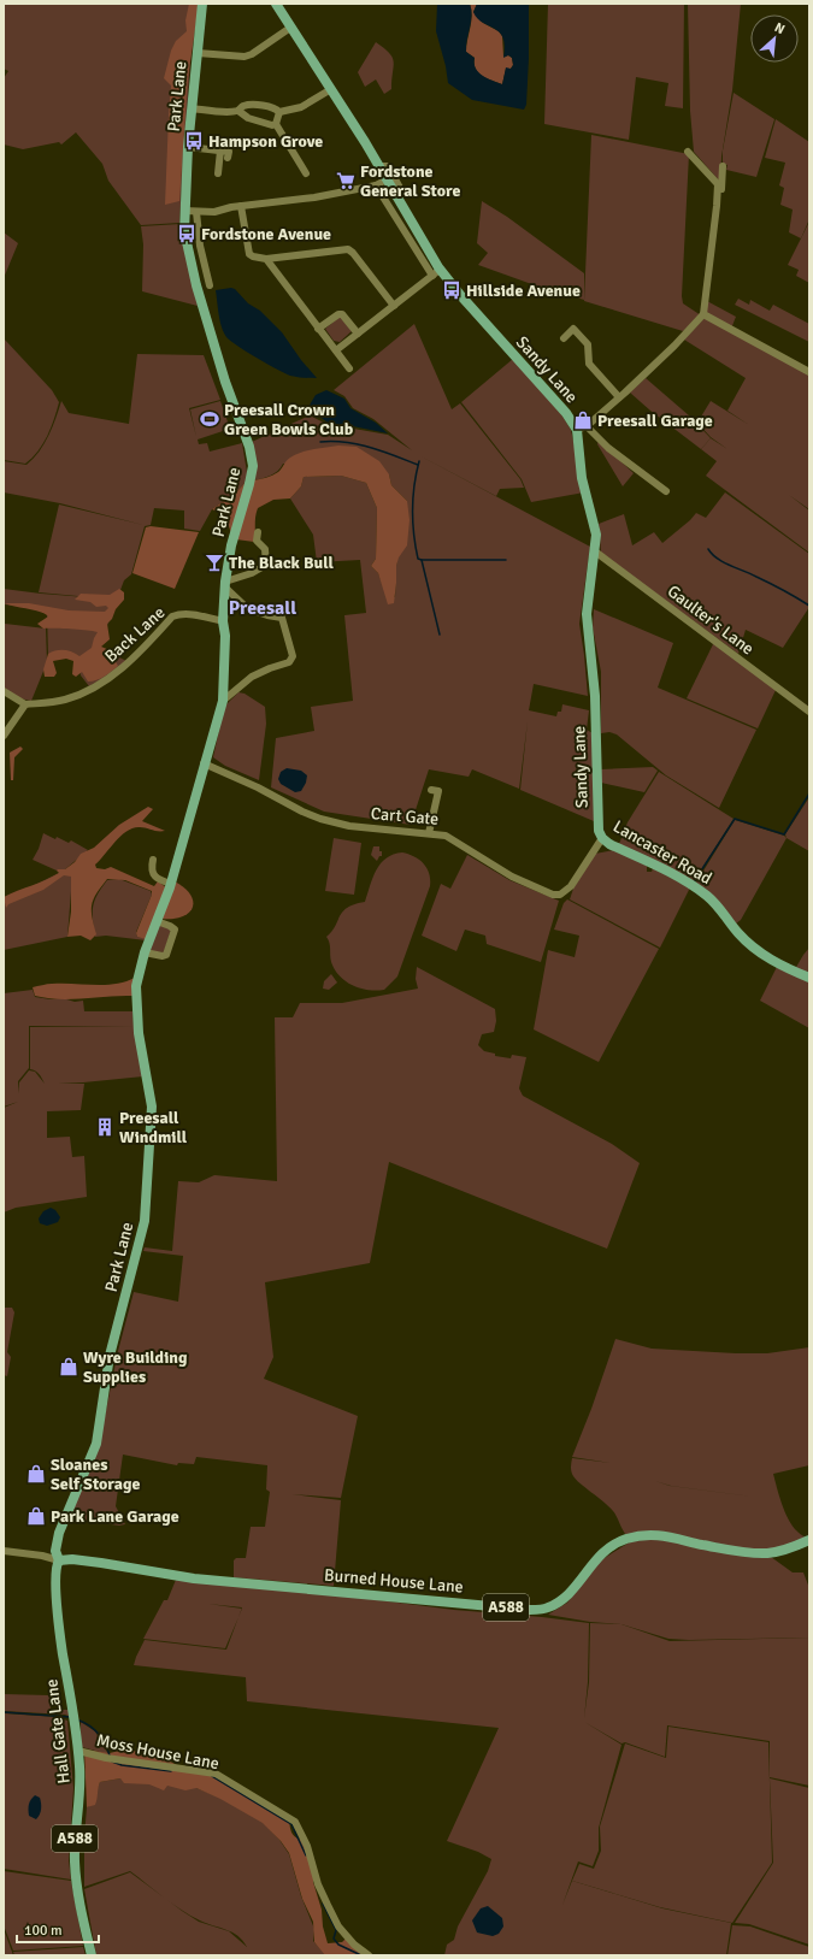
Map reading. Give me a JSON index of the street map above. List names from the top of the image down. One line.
{"streets":{"main road":["Park Lane","Sandy Lane","Lancaster Road","Burned House Lane","A588","Hall Gate Lane"],"street":["Gaulter's Lane","Back Lane","Cart Gate","Moss House Lane"]},"crossings":[["Park Lane","Back Lane"],["Park Lane","Cart Gate"],["Park Lane","Burned House Lane"],["Park Lane","Hall Gate Lane"],["Sandy Lane","Gaulter's Lane"],["Sandy Lane","Lancaster Road"],["Cart Gate","Lancaster Road"],["Burned House Lane","Hall Gate Lane"],["Hall Gate Lane","Moss House Lane"]],"districts":["Preesall"],"places":{"bus stop":["Hampson Grove","Fordstone Avenue","Hillside Avenue"],"supermarket":["Fordstone General Store"],"sports":["Preesall Crown Green Bowls Club"],"shop":["Preesall Garage","Wyre Building Supplies","Sloanes Self Storage","Park Lane Garage"],"bar":["The Black Bull"],"building":["Preesall Windmill"]},"scale_bar":"100 m","north":"top right"}
